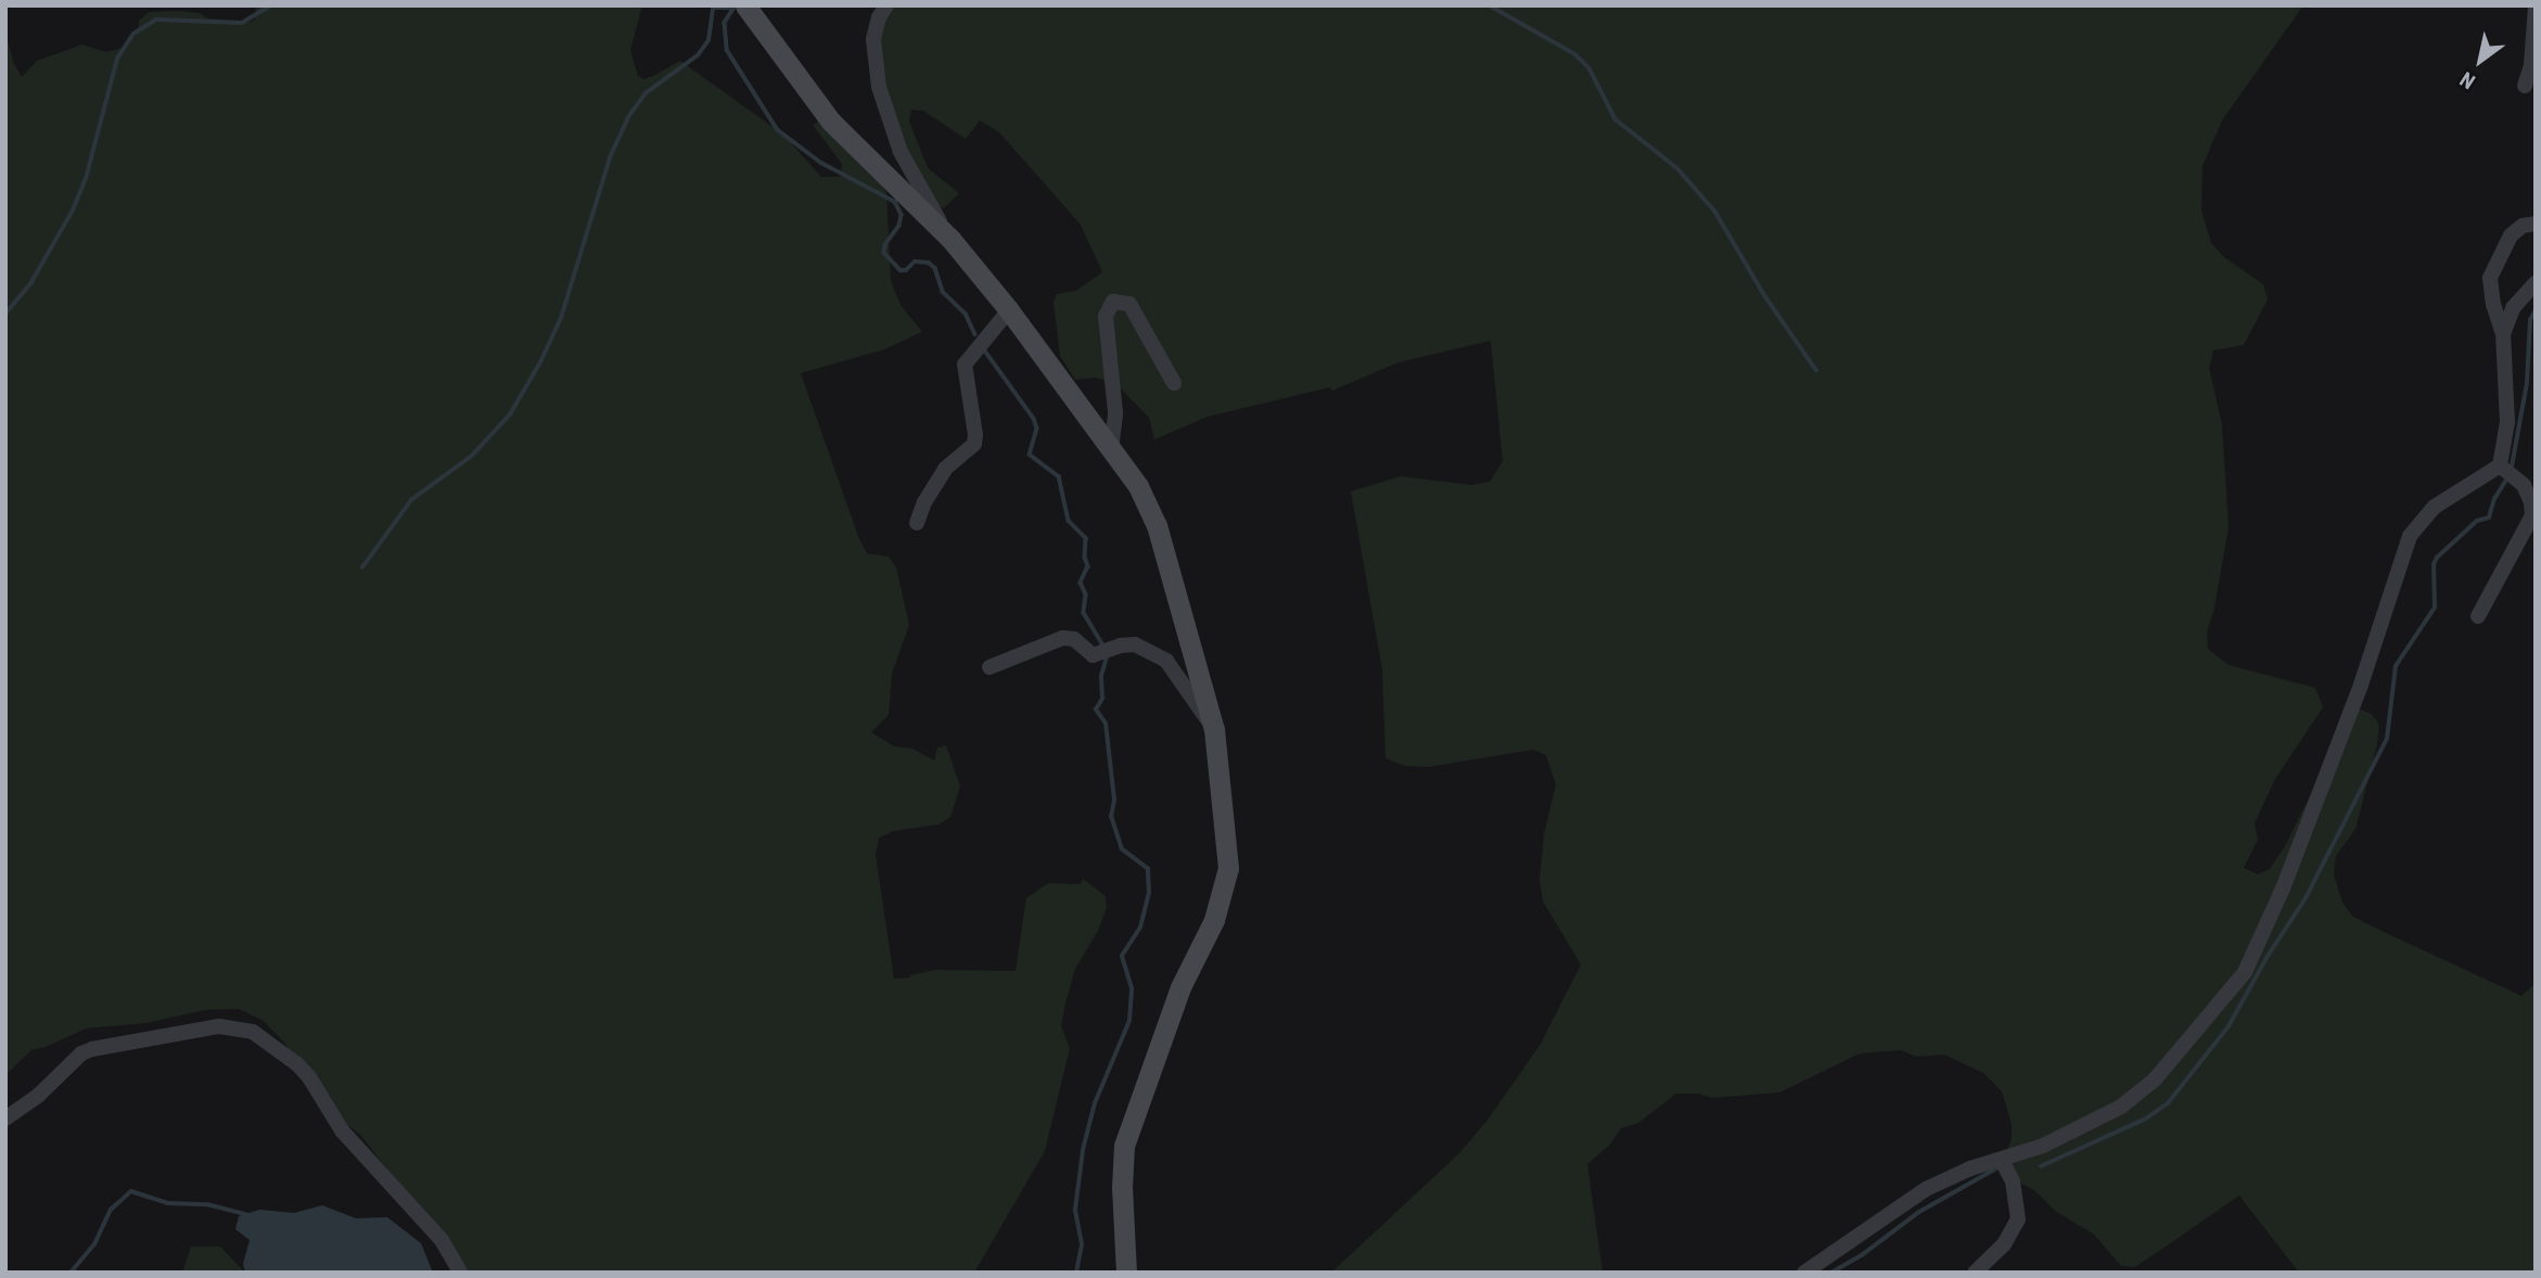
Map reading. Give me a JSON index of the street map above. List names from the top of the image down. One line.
{"north":"bottom left"}
